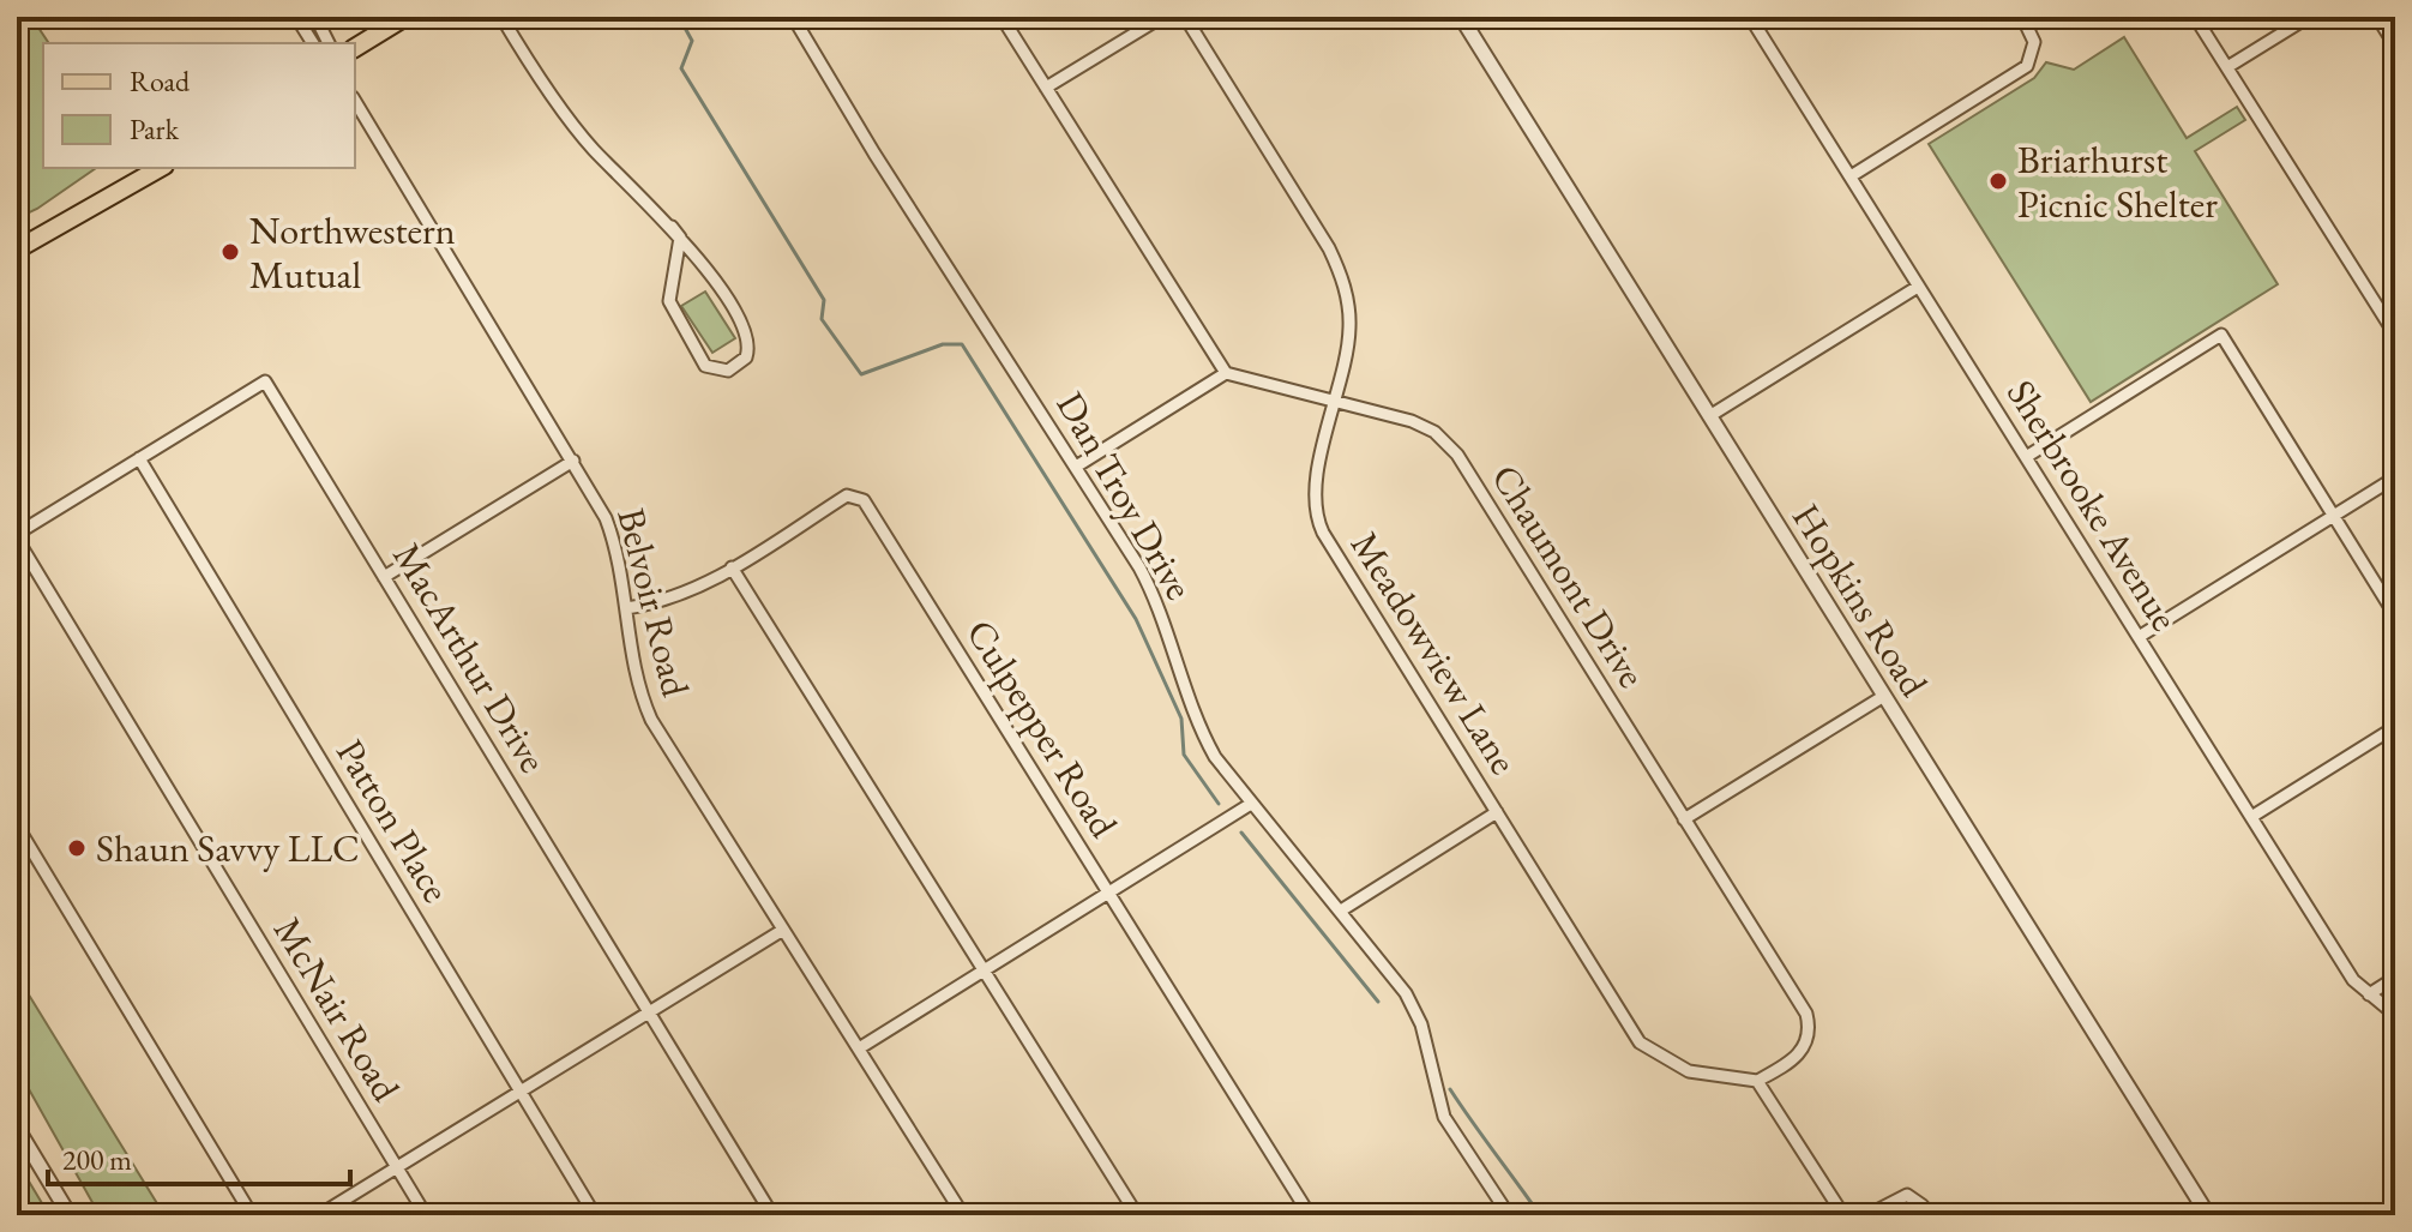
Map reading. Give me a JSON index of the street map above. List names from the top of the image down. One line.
{"streets":{"street":["Dan Troy Drive","Sherbrooke Avenue","Chaumont Drive","Hopkins Road","Belvoir Road","Meadowview Lane","MacArthur Drive","Culpepper Road","Patton Place","McNair Road"]},"crossings":[["Chaumont Drive","Meadowview Lane"],["Belvoir Road","Culpepper Road"],["MacArthur Drive","Patton Place"],["MacArthur Drive","McNair Road"]],"places":["Briarhurst Picnic Shelter","Northwestern Mutual","Shaun Savvy LLC"],"legend":["Road","Park"],"scale_bar":"200 m"}
